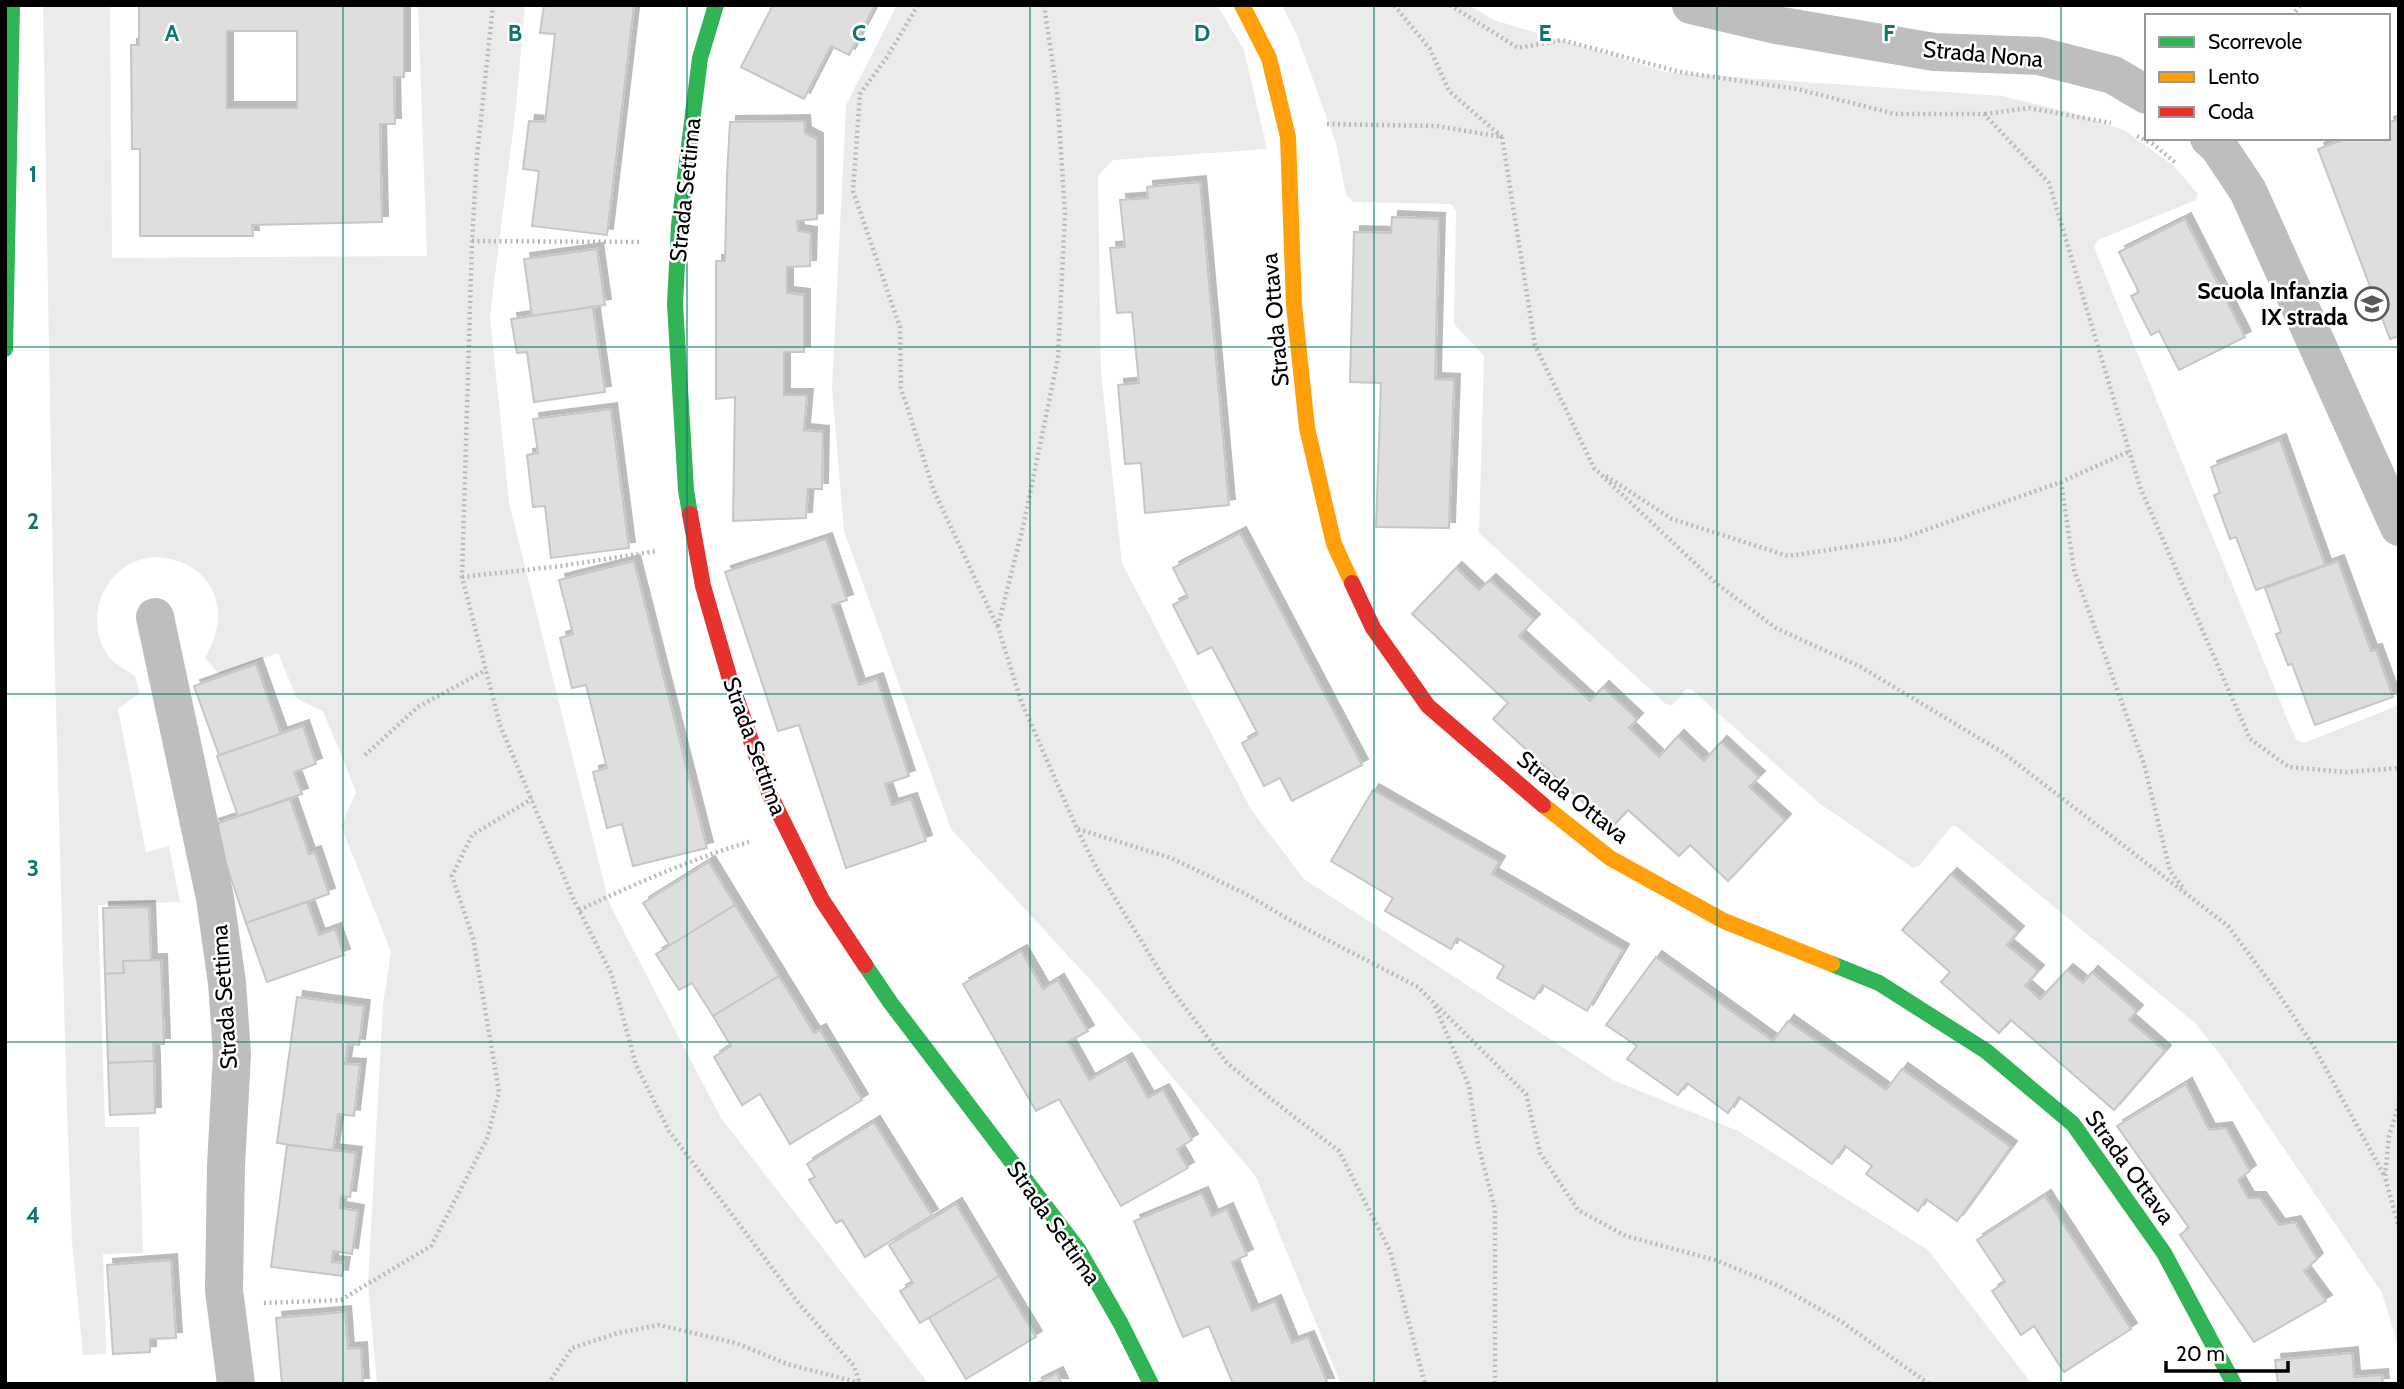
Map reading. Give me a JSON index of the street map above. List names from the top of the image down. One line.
{"streets":{"street":["Strada Nona","Strada Settima","Strada Ottava"]},"places":{"school or university":["Scuola Infanzia IX strada"]},"legend":["Scorrevole","Lento","Coda"],"scale_bar":"20 m","grid":{"columns":["A","B","C","D","E","F"],"rows":["1","2","3","4"]}}
